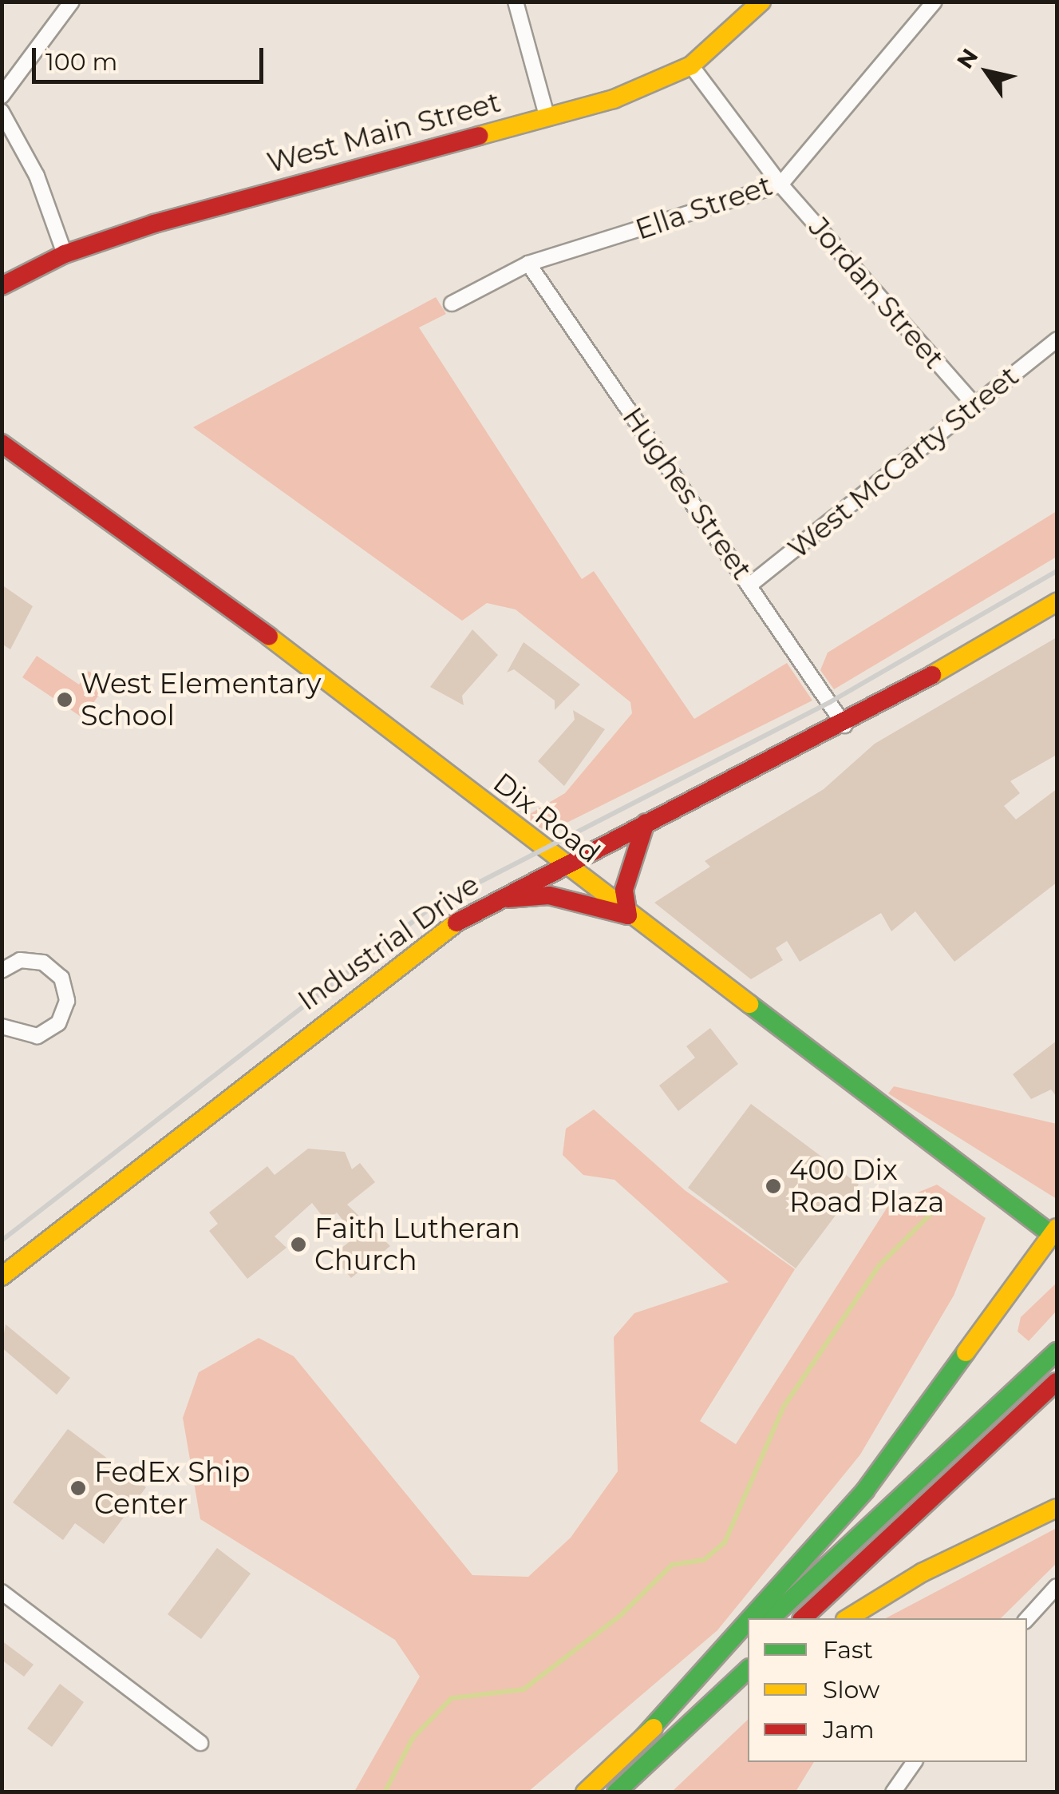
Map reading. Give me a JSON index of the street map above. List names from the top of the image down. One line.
{"streets":{"main road":["West Main Street","Dix Road","Industrial Drive"],"street":["Ella Street","Jordan Street","West McCarty Street","Hughes Street"]},"crossings":[["West Main Street","Jordan Street"],["Ella Street","Jordan Street"],["Ella Street","Hughes Street"],["Jordan Street","West McCarty Street"],["West McCarty Street","Hughes Street"],["Hughes Street","Industrial Drive"],["Dix Road","Industrial Drive"]],"places":["West Elementary School","400 Dix Road Plaza","Faith Lutheran Church","FedEx Ship Center"],"legend":["Fast","Slow","Jam"],"scale_bar":"100 m","north":"top left"}
